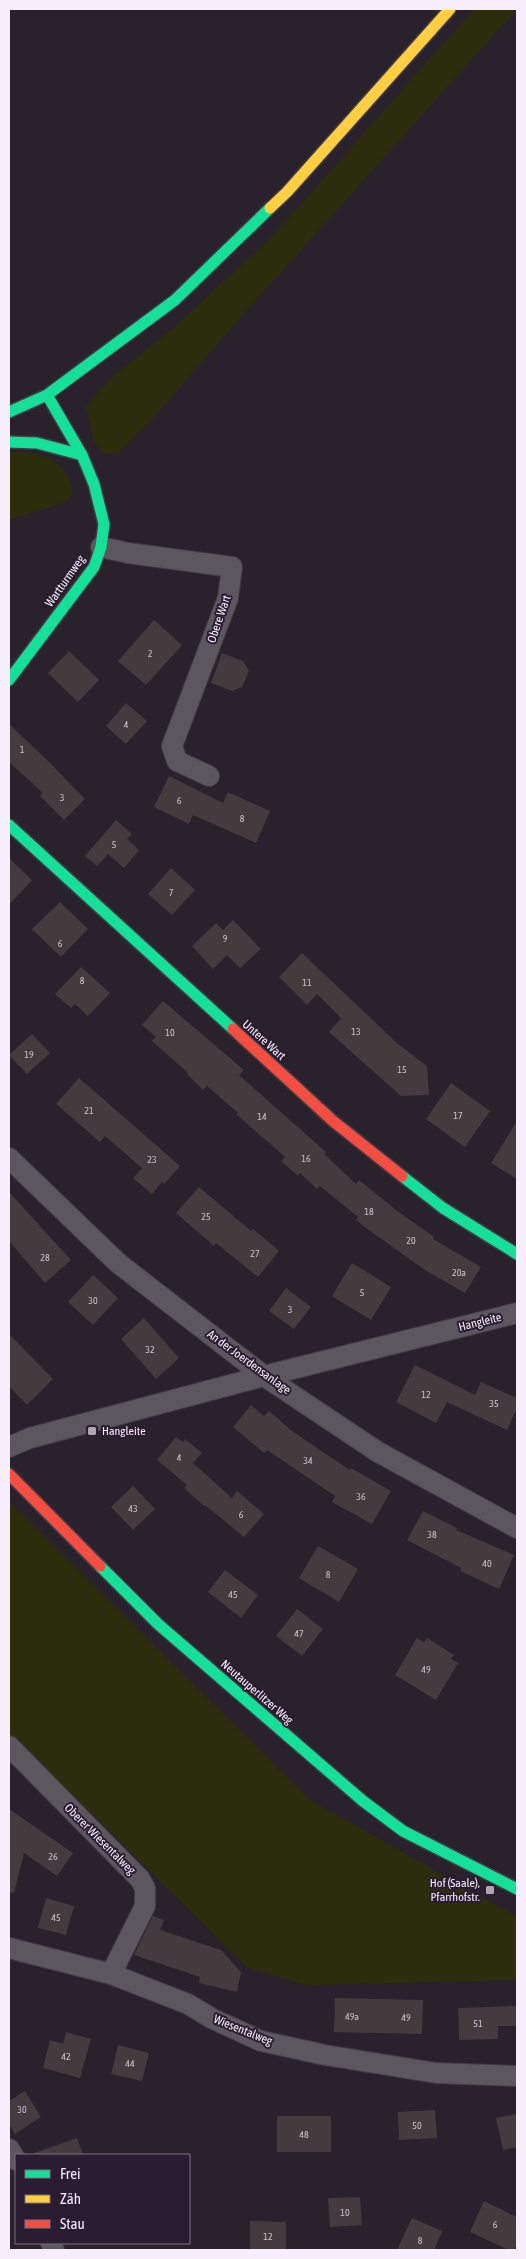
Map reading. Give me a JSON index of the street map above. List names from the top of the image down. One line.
{"streets":{"street":["Wartturmweg","Obere Wart","Untere Wart","Hangleite","An der Joerdensanlage","Neutauperlitzer Weg","Oberer Wiesentalweg","Wiesentalweg"]},"crossings":[["Wartturmweg","Obere Wart"],["Hangleite","An der Joerdensanlage"],["Oberer Wiesentalweg","Wiesentalweg"]],"places":{"transit":["Hangleite","Hof (Saale), Pfarrhofstr."]},"house_numbers":["2","4","1","3","6","8","5","7","9","6","8","11","13","10","19","15","21","17","14","16","23","18","25","20","27","28","20a","5","30","3","32","12","35","4","34","36","43","6","38","40","8","45","47","49","26","45","49a","49","51","42","44","30","50","48","10","6","12","8"],"legend":["Frei","Zäh","Stau"]}
